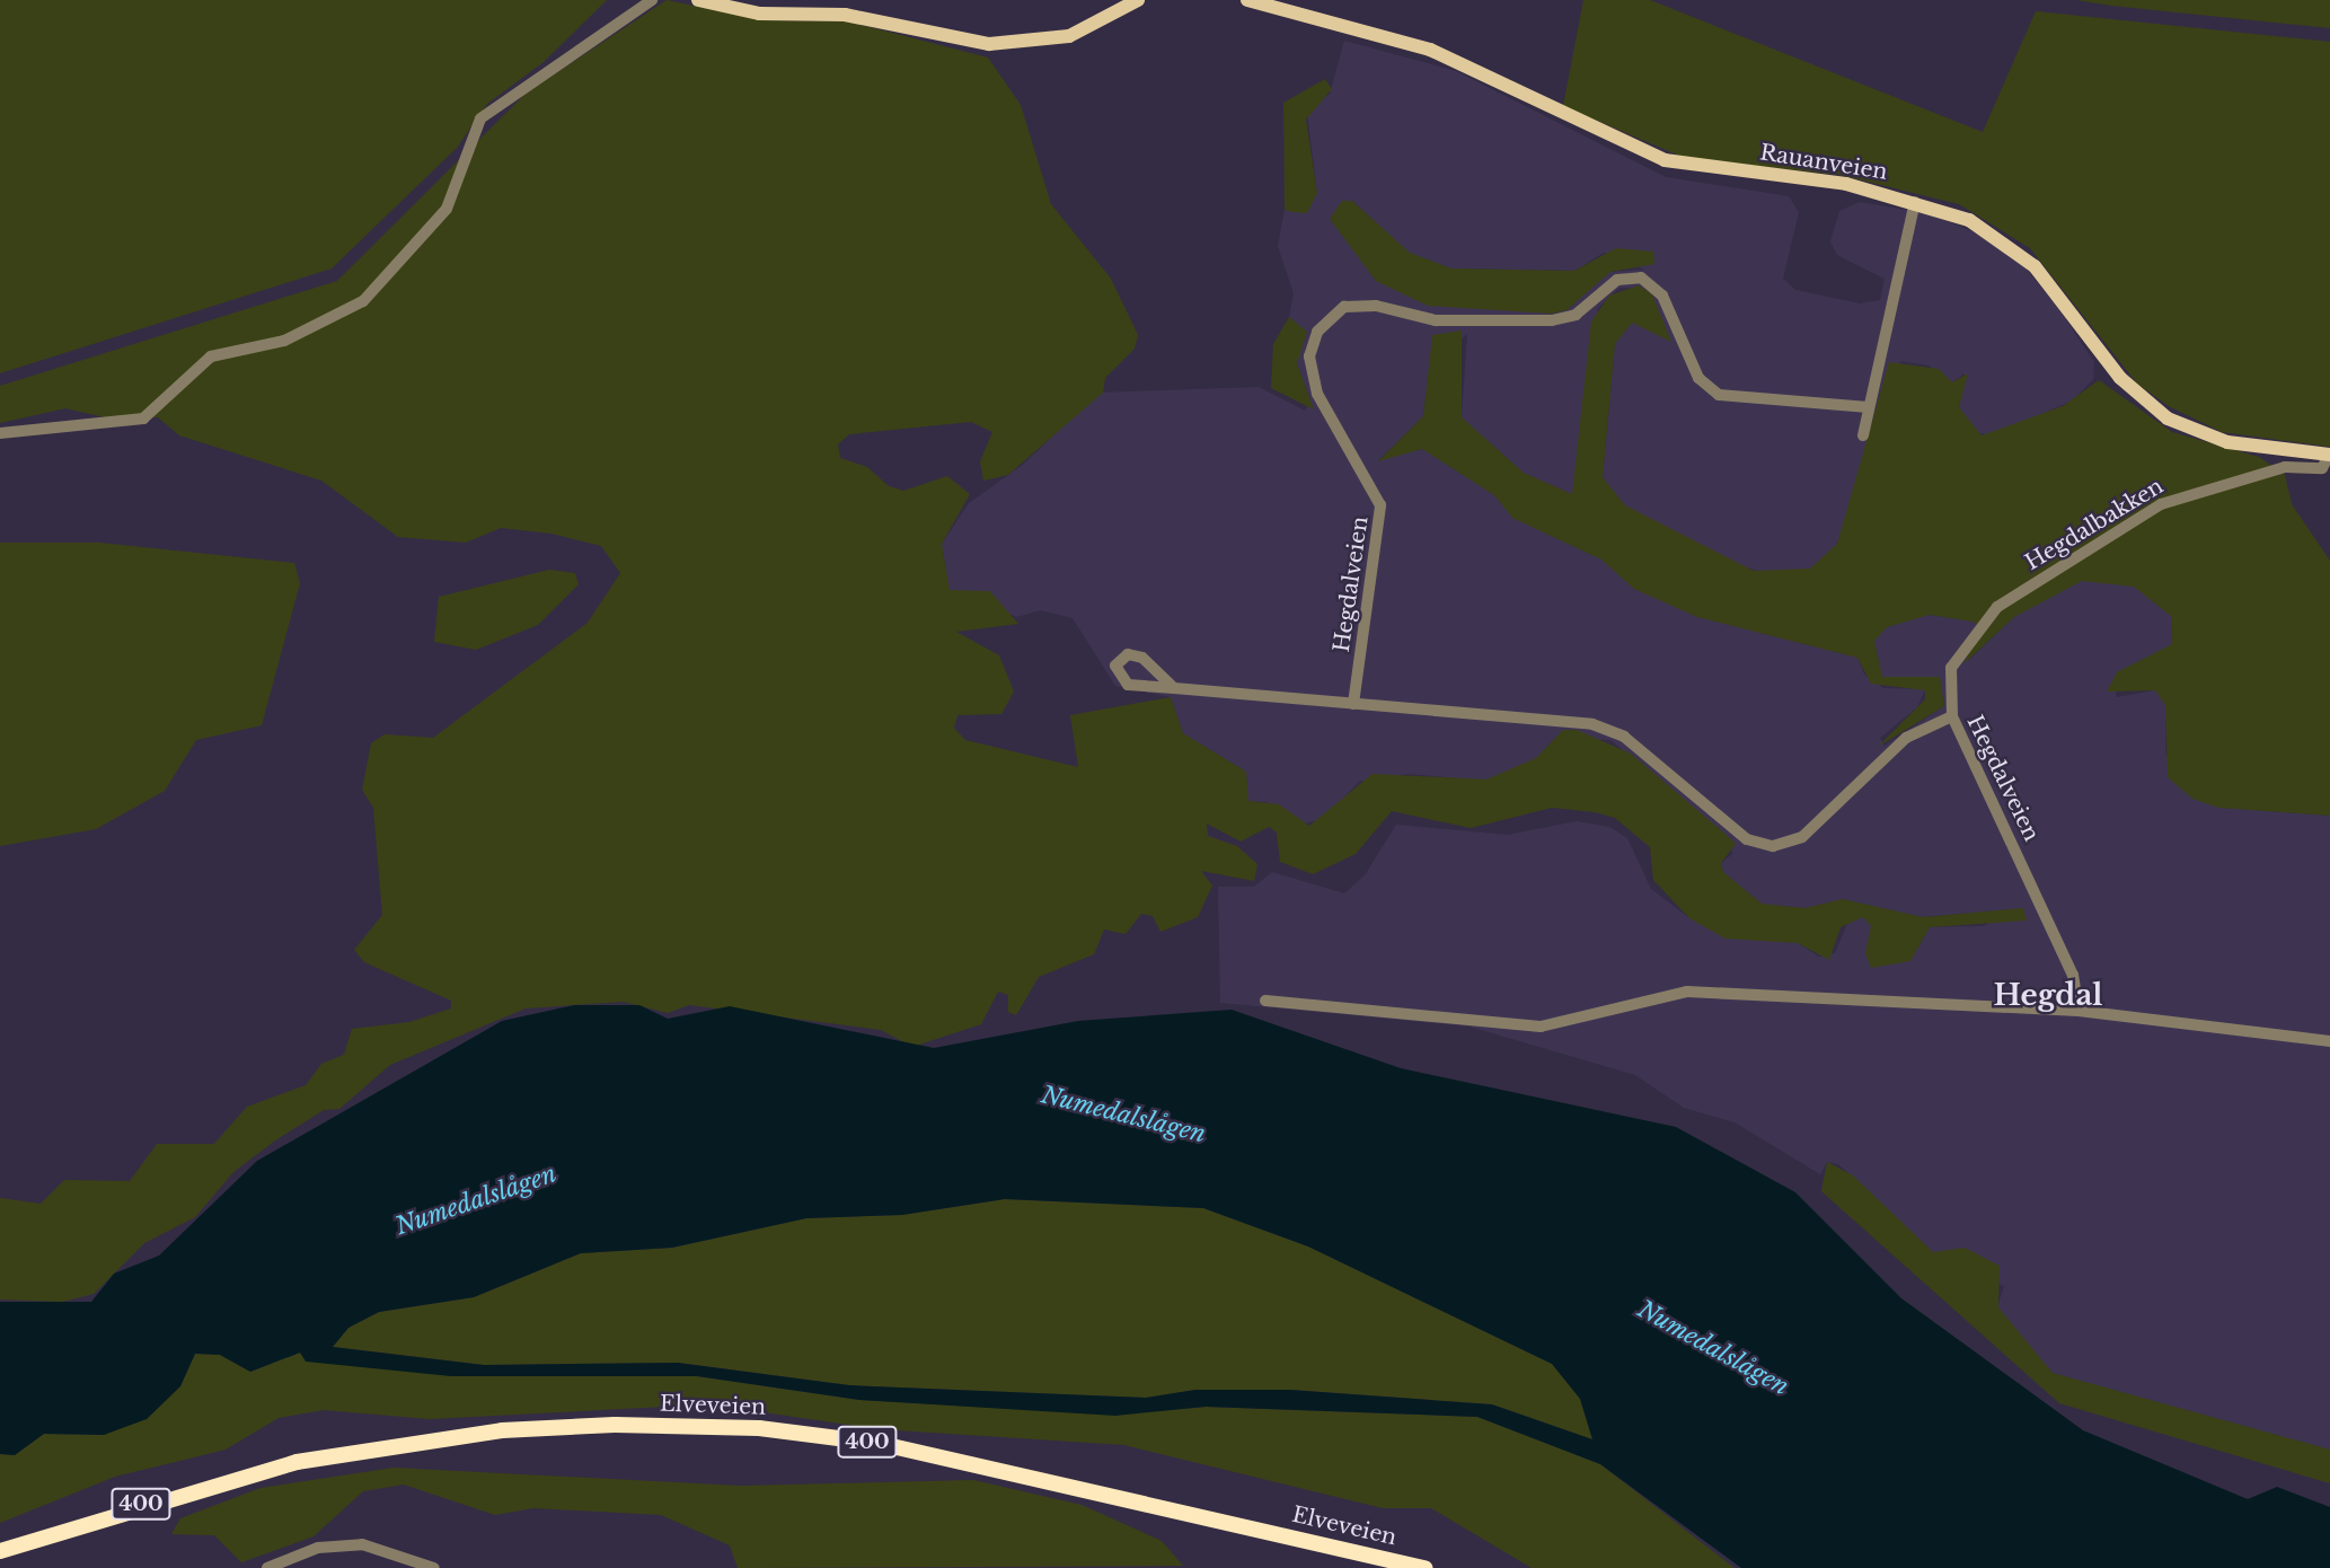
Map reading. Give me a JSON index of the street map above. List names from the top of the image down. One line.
{"streets":{"highway":["Elveveien","400"],"main road":["Rauanveien"],"street":["Hegdalbakken","Hegdalveien"]},"crossings":[["Rauanveien","Hegdalbakken"],["Hegdalbakken","Hegdalveien"]],"districts":["Hegdal"],"water":["Numedalslågen"]}
